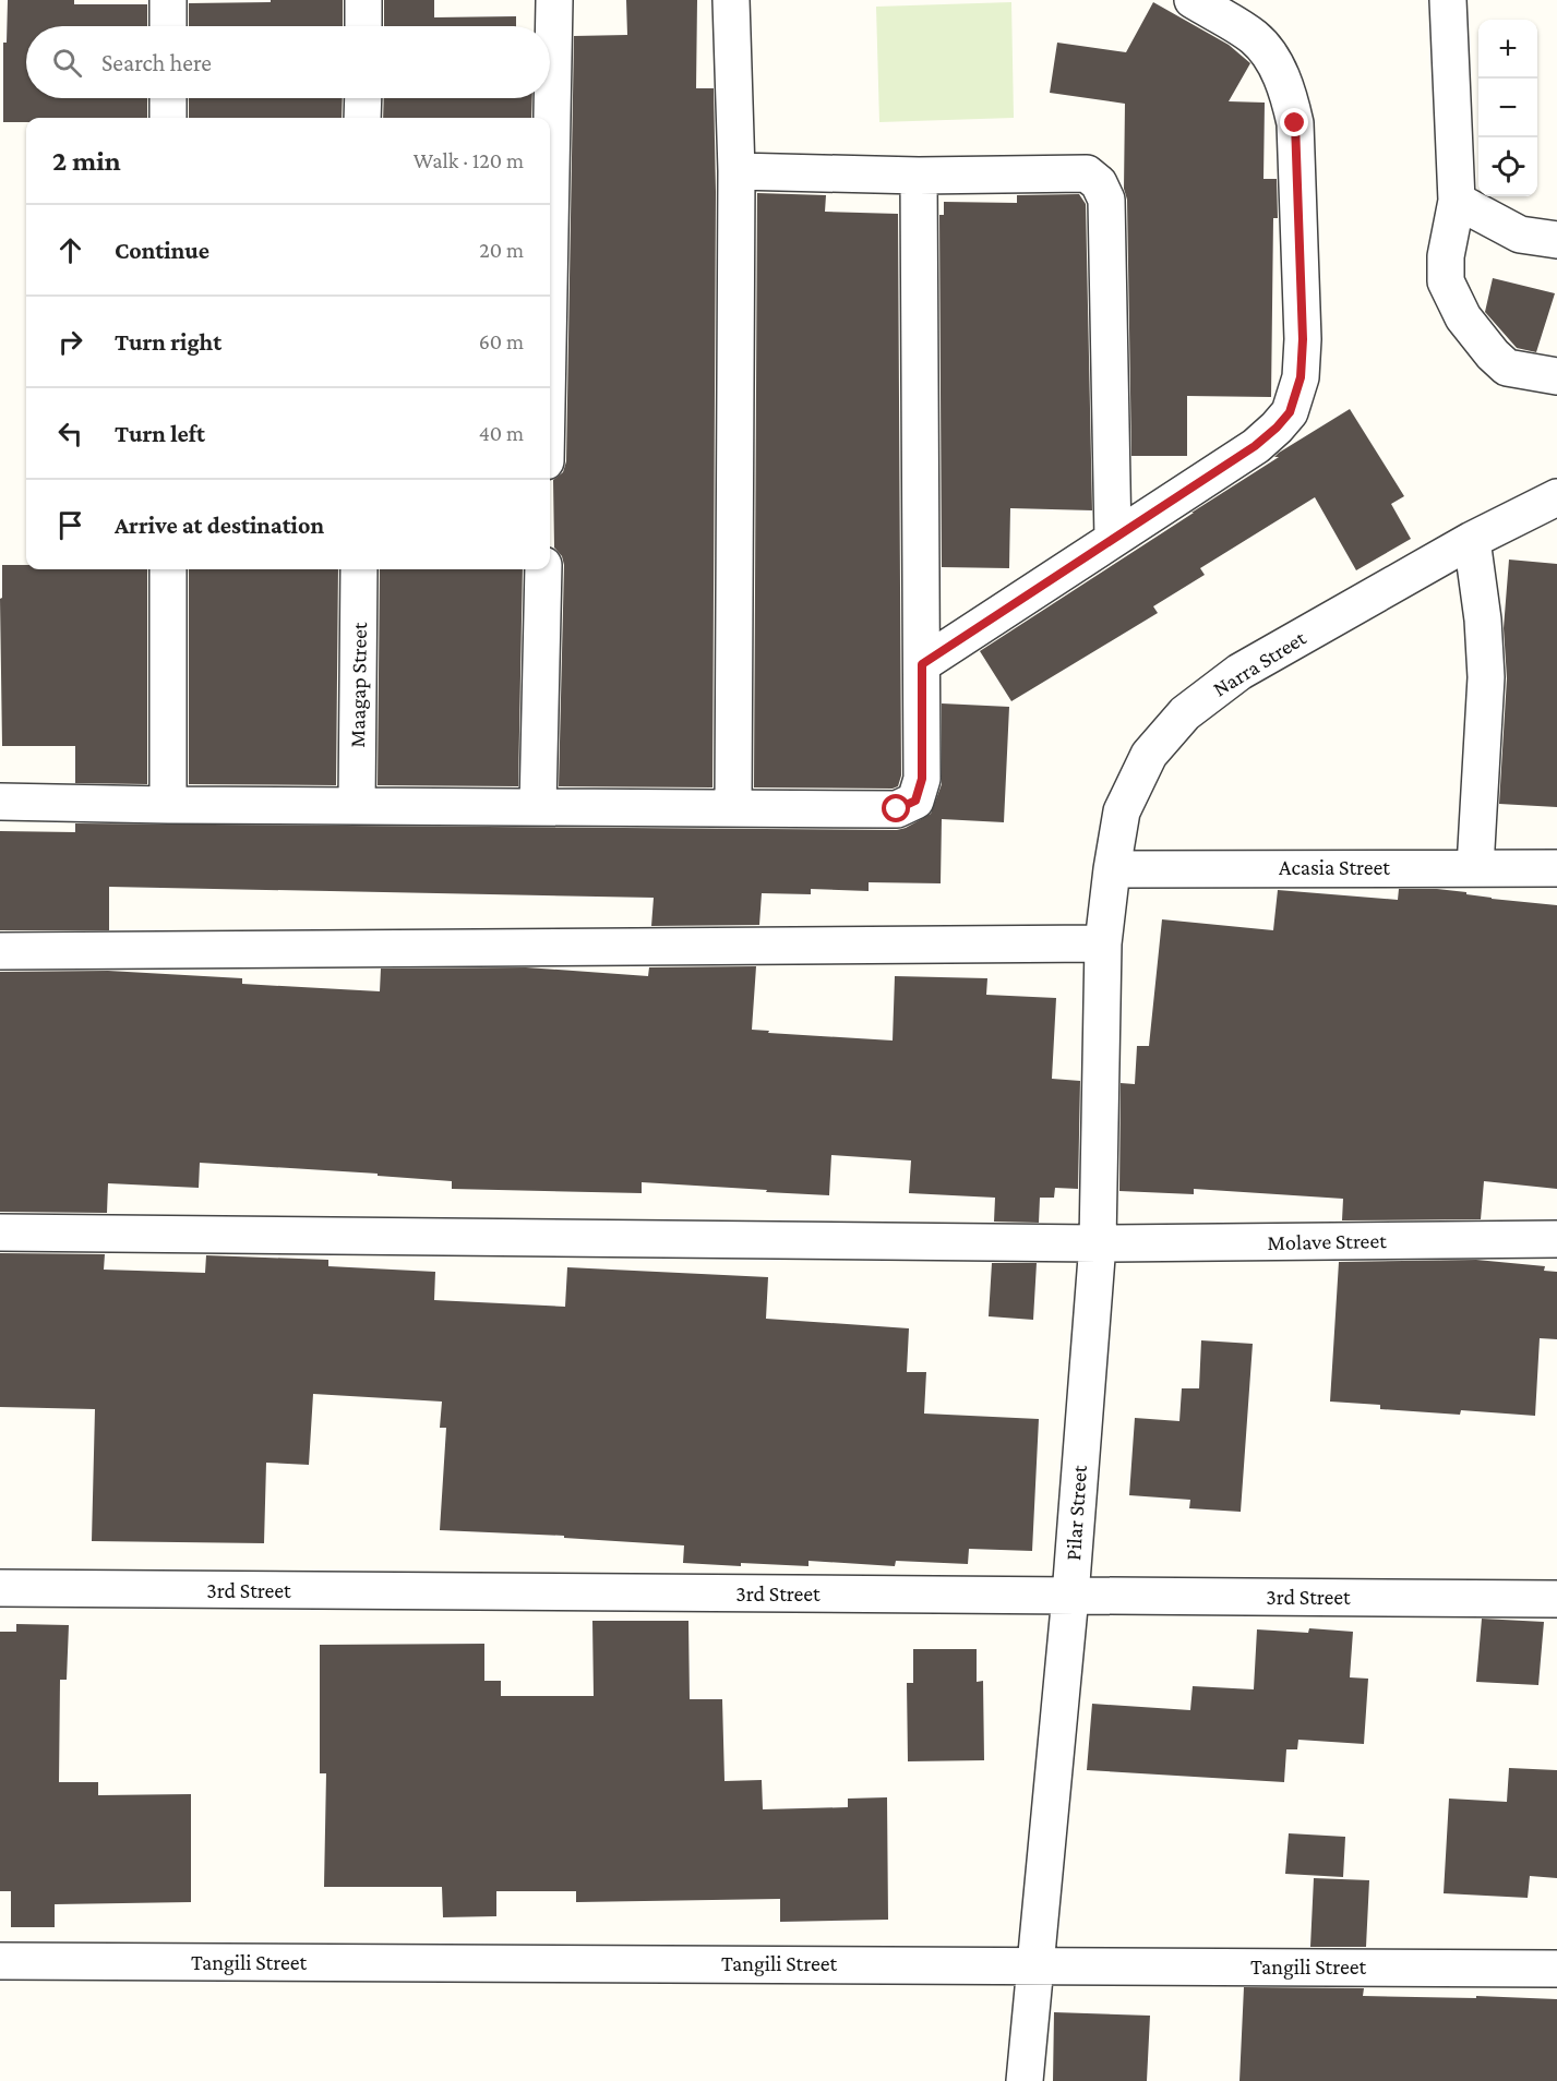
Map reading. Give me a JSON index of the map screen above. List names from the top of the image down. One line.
{"streets":{"street":["Narra Street","Maagap Street","Acasia Street","Molave Street","Pilar Street","3rd Street","Tangili Street"]},"crossings":[["Narra Street","Acasia Street"],["Narra Street","Pilar Street"],["Molave Street","Pilar Street"],["Pilar Street","3rd Street"],["Pilar Street","Tangili Street"]],"page":{"map_buttons":["+","−"],"search":"Search here","heading":["2 min","Walk · 120 m"],"list":[["Continue","20 m"],["Turn right","60 m"],["Turn left","40 m"],"Arrive at destination"]}}
